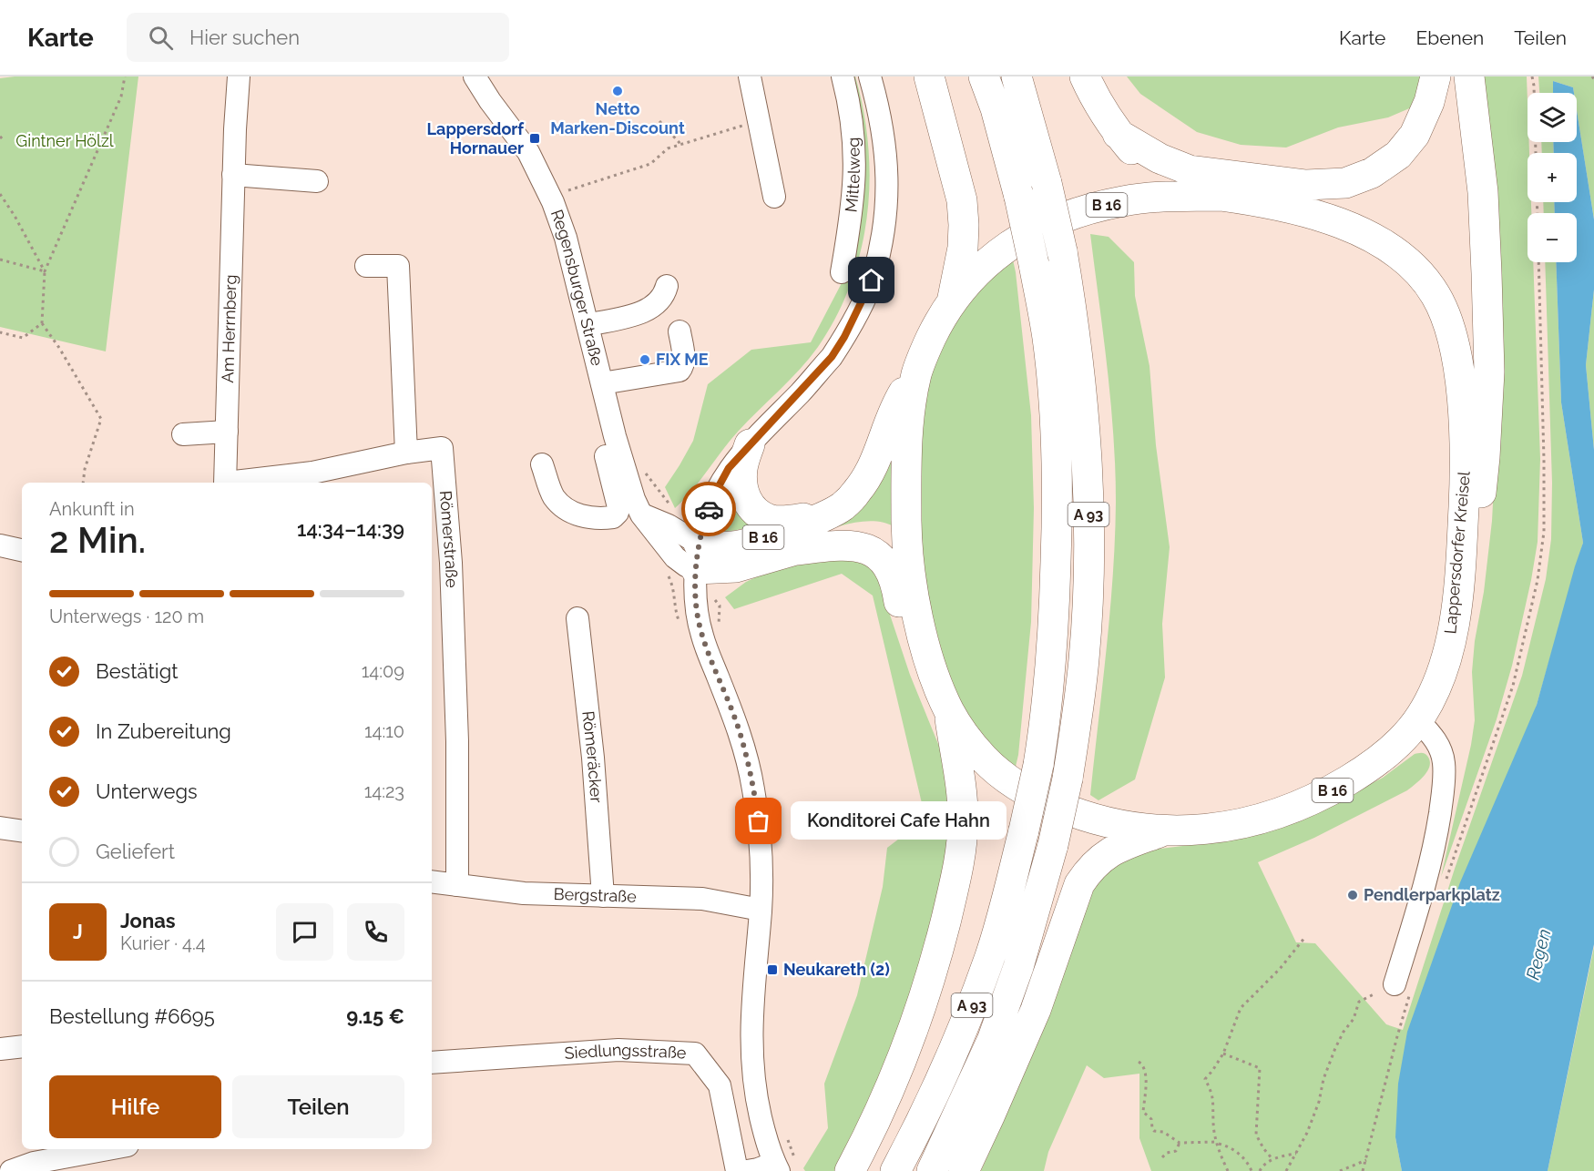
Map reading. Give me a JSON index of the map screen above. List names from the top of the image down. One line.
{"streets":{"highway":["B 16","A 93","Lappersdorfer Kreisel"],"street":["Mittelweg","Regensburger Straße","Am Herrnberg","Römerstraße","Römeräcker","Bergstraße","Siedlungsstraße"]},"crossings":[["B 16","Regensburger Straße"],["B 16","Lappersdorfer Kreisel"],["Am Herrnberg","Römerstraße"],["Römerstraße","Bergstraße"],["Römeräcker","Bergstraße"]],"water":["Regen"],"parks":["Gintner Hölzl"],"places":{"other":["Netto Marken-Discount","FIX ME","Konditorei Cafe Hahn","Pendlerparkplatz"],"transit":["Lappersdorf Hornauer","Neukareth (2)"]},"page":{"header":"Karte","search":"Hier suchen","nav":["Karte","Ebenen","Teilen"],"map_buttons":["+","−"],"heading":["2 Min.","Ankunft in","14:34–14:39"],"panel":["Jonas","Kurier · 4.4","Bestellung #6695","9.15 €"],"bar":"Unterwegs · 120 m","list":[["Bestätigt","14:09"],["In Zubereitung","14:10"],["Unterwegs","14:23"],"Geliefert"],"bubble":"Konditorei Cafe Hahn","round":"J","buttons":["Hilfe","Teilen"]}}
